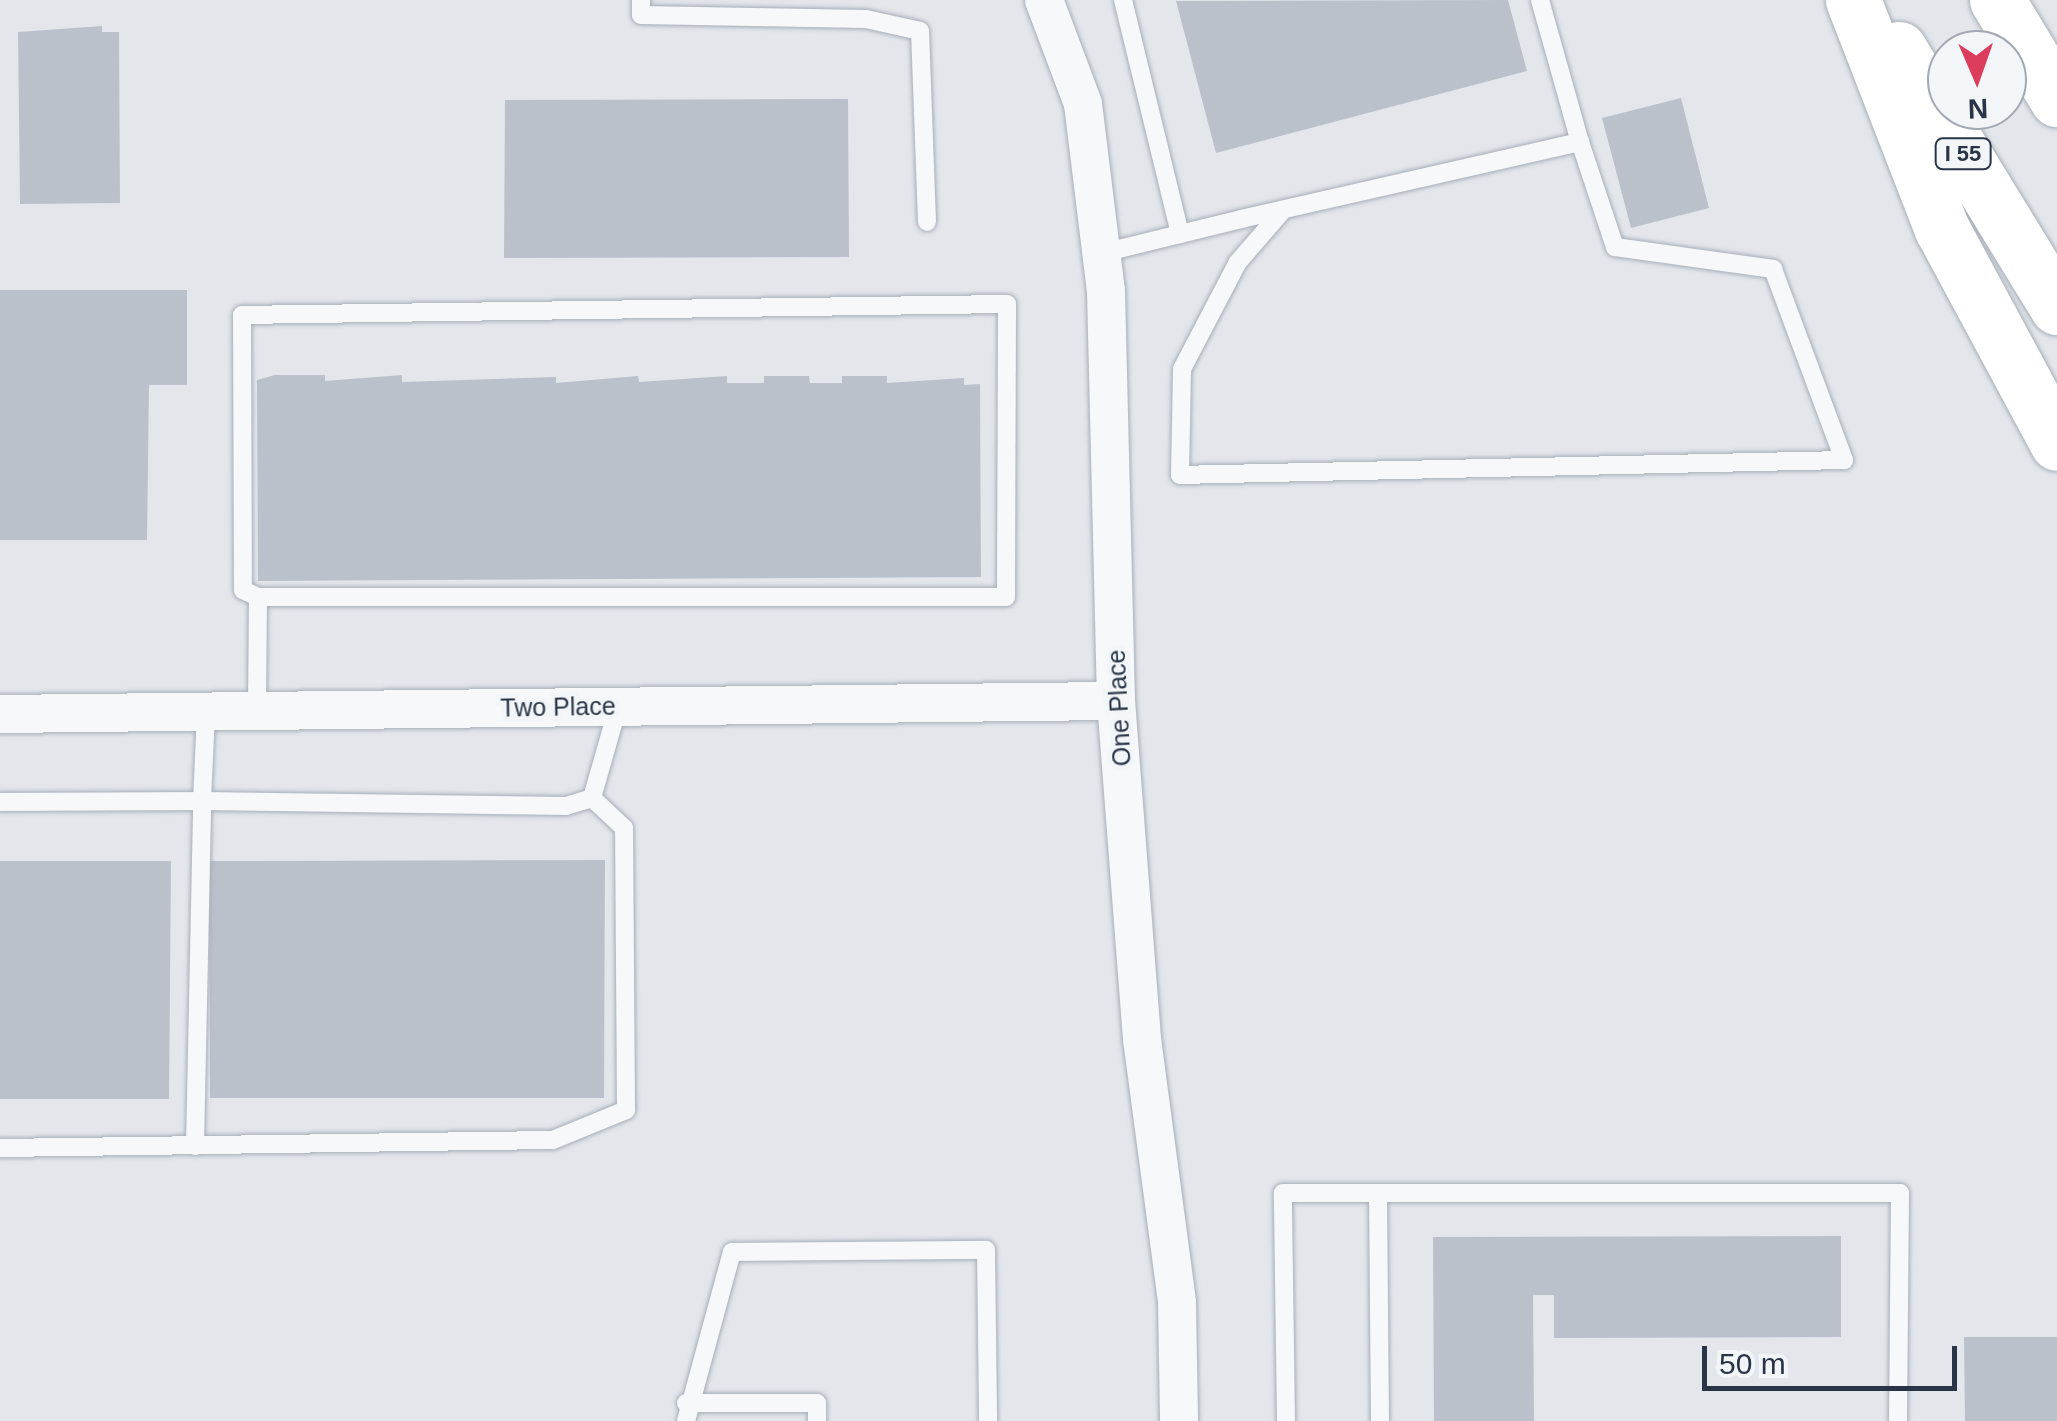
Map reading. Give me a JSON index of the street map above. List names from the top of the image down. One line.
{"streets":{"highway":["I 55"],"street":["Two Place","One Place"]},"crossings":[["Two Place","One Place"]],"scale_bar":"50 m","north":"bottom"}
